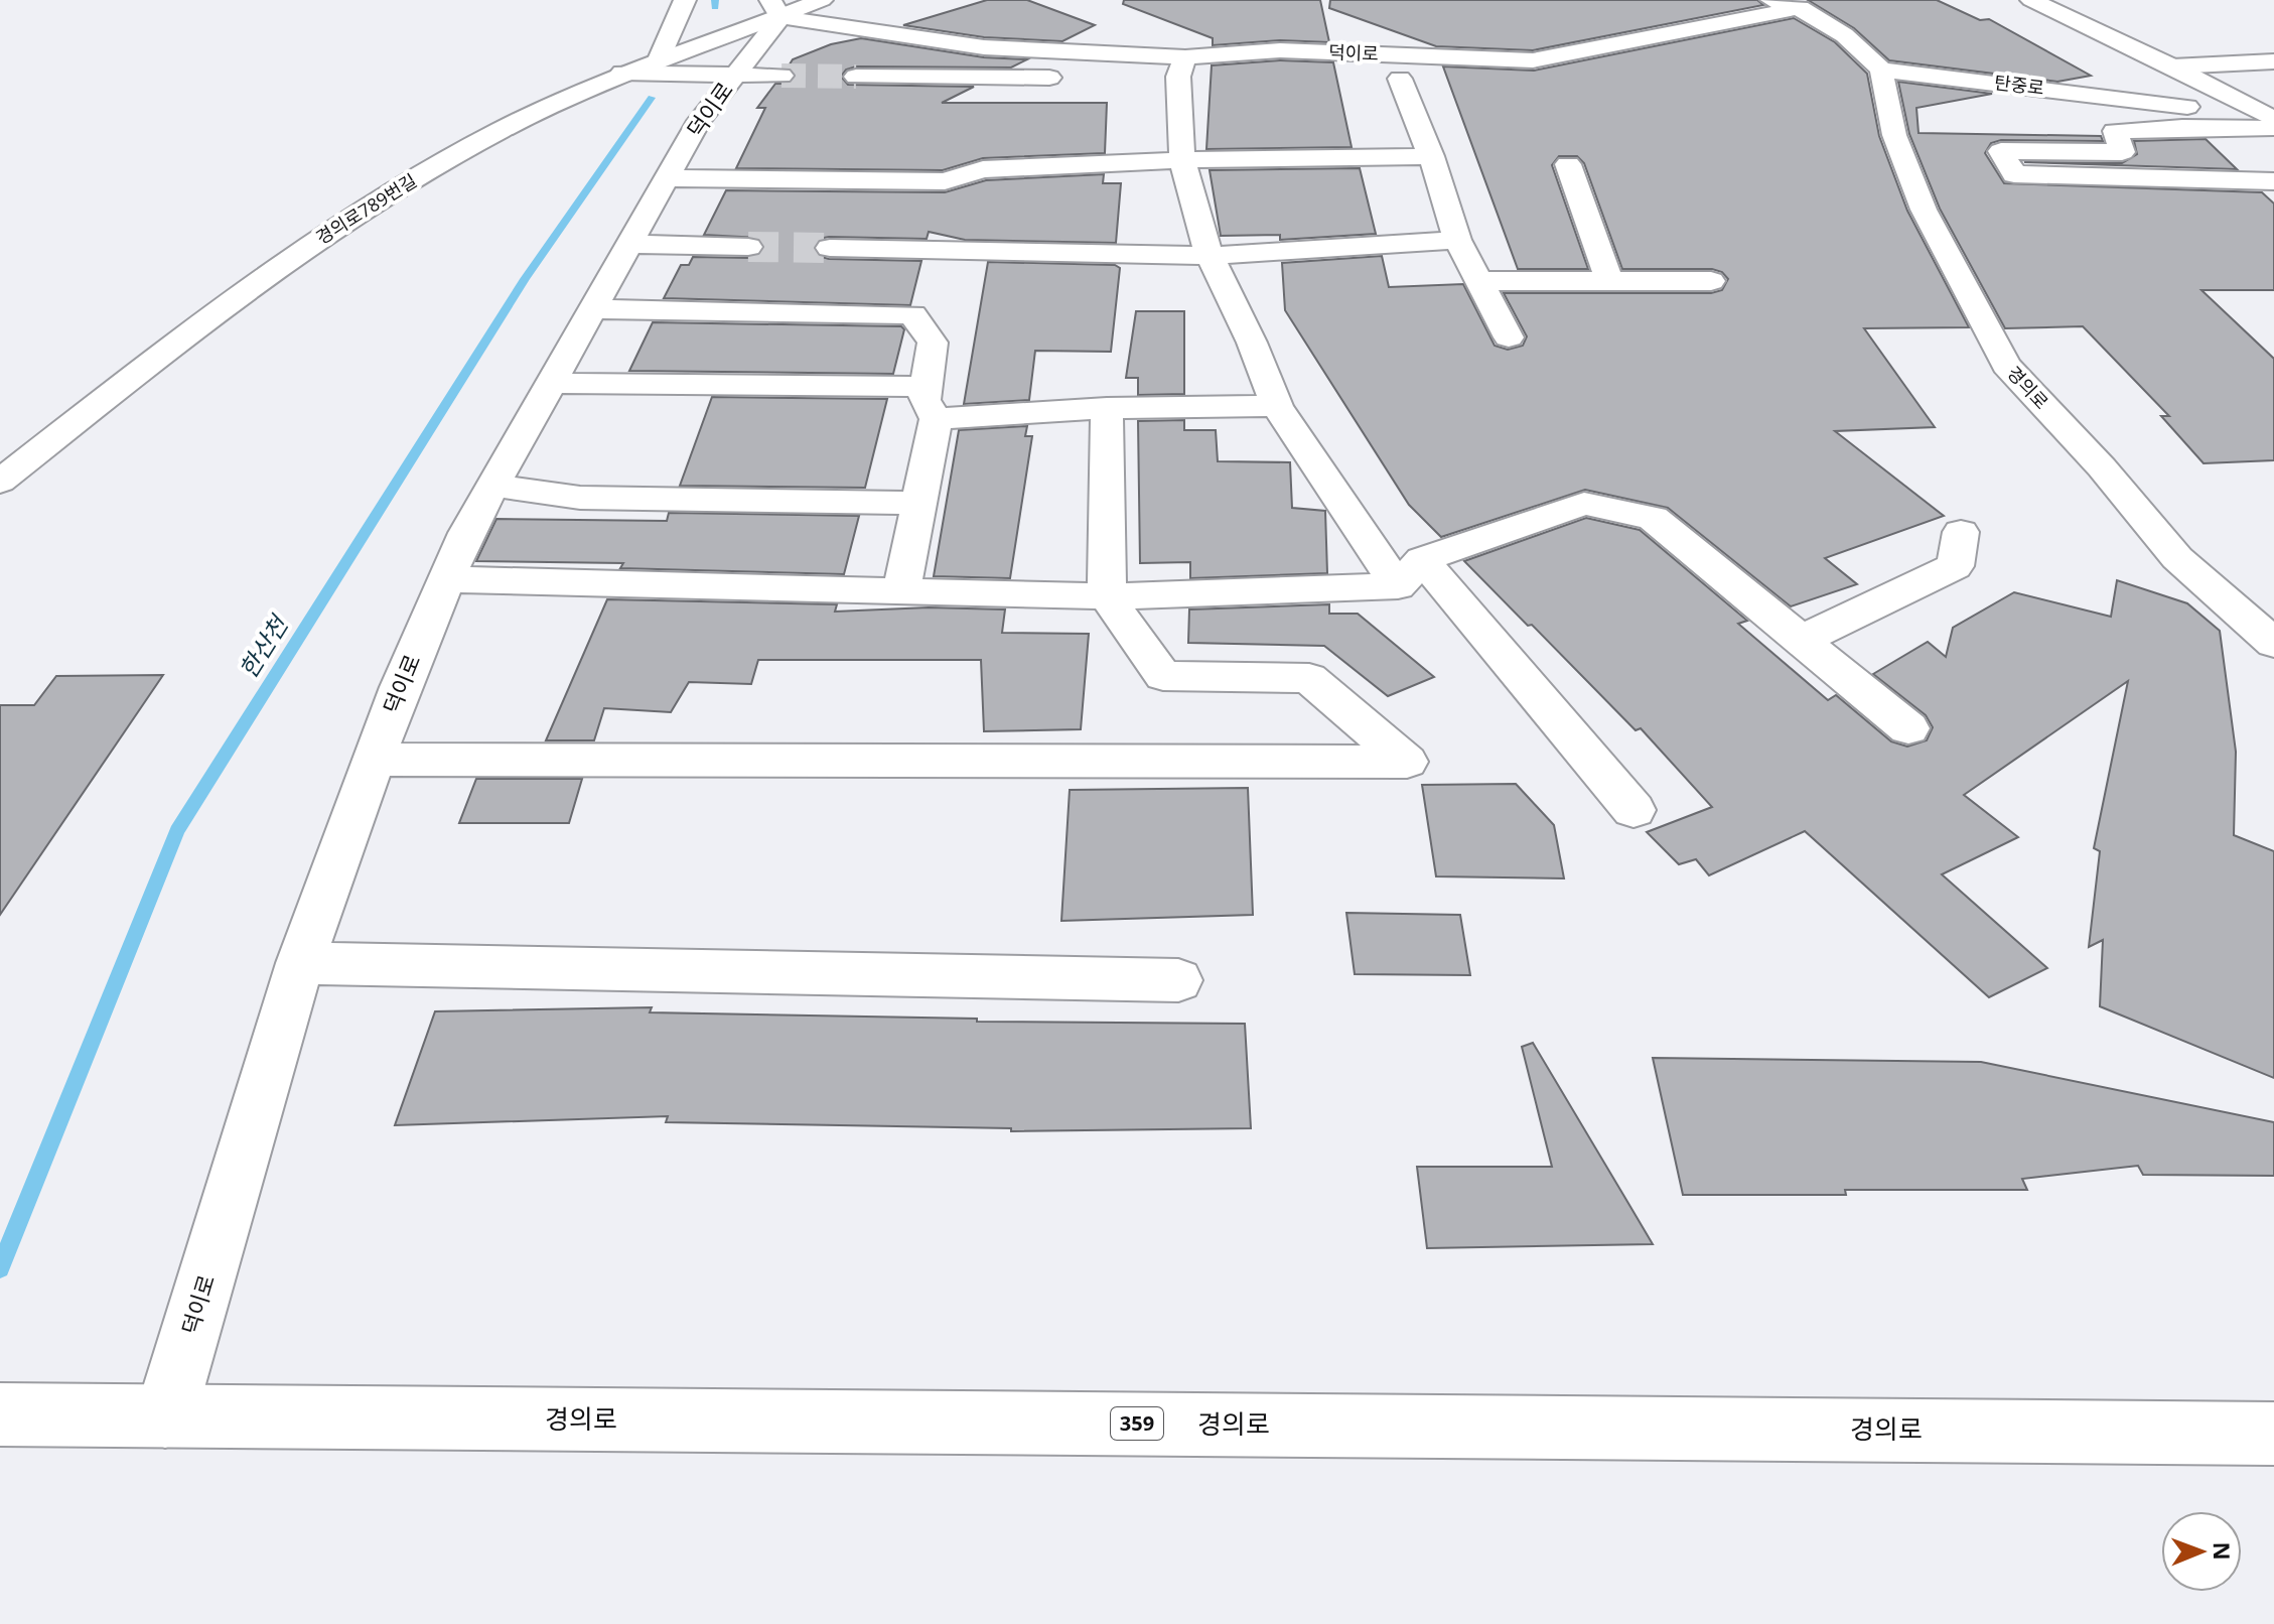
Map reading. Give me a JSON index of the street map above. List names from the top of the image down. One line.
{"streets":{"street":["덕이로","탄중로","경의로789번길","경의로","359"]},"crossings":[["덕이로","경의로789번길"],["덕이로","경의로"],["탄중로","경의로"]],"water":["한산천"],"north":"right"}
